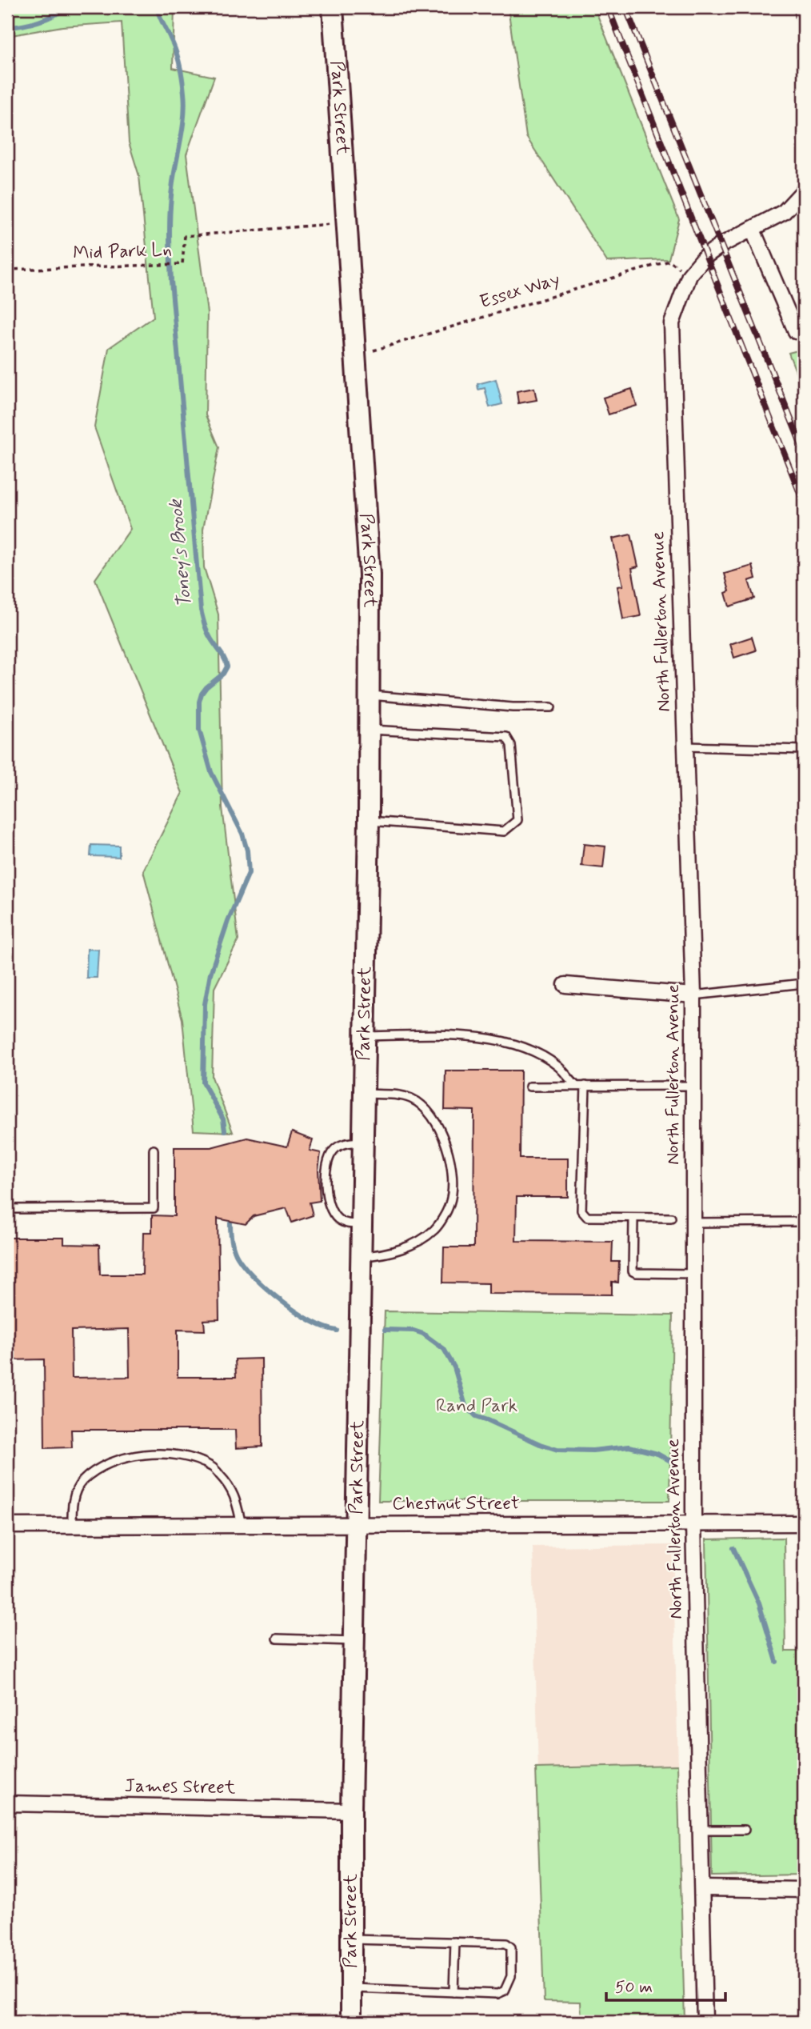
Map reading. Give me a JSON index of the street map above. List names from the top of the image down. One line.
{"streets":{"street":["Park Street","North Fullerton Avenue","Chestnut Street","James Street"],"path":["Mid Park Ln","Essex Way"]},"crossings":[["Park Street","Mid Park Ln"],["Park Street","Essex Way"],["Park Street","Chestnut Street"],["Park Street","James Street"],["Essex Way","North Fullerton Avenue"],["North Fullerton Avenue","Chestnut Street"]],"water":["Toney's Brook"],"parks":["Rand Park"],"scale_bar":"50 m"}
